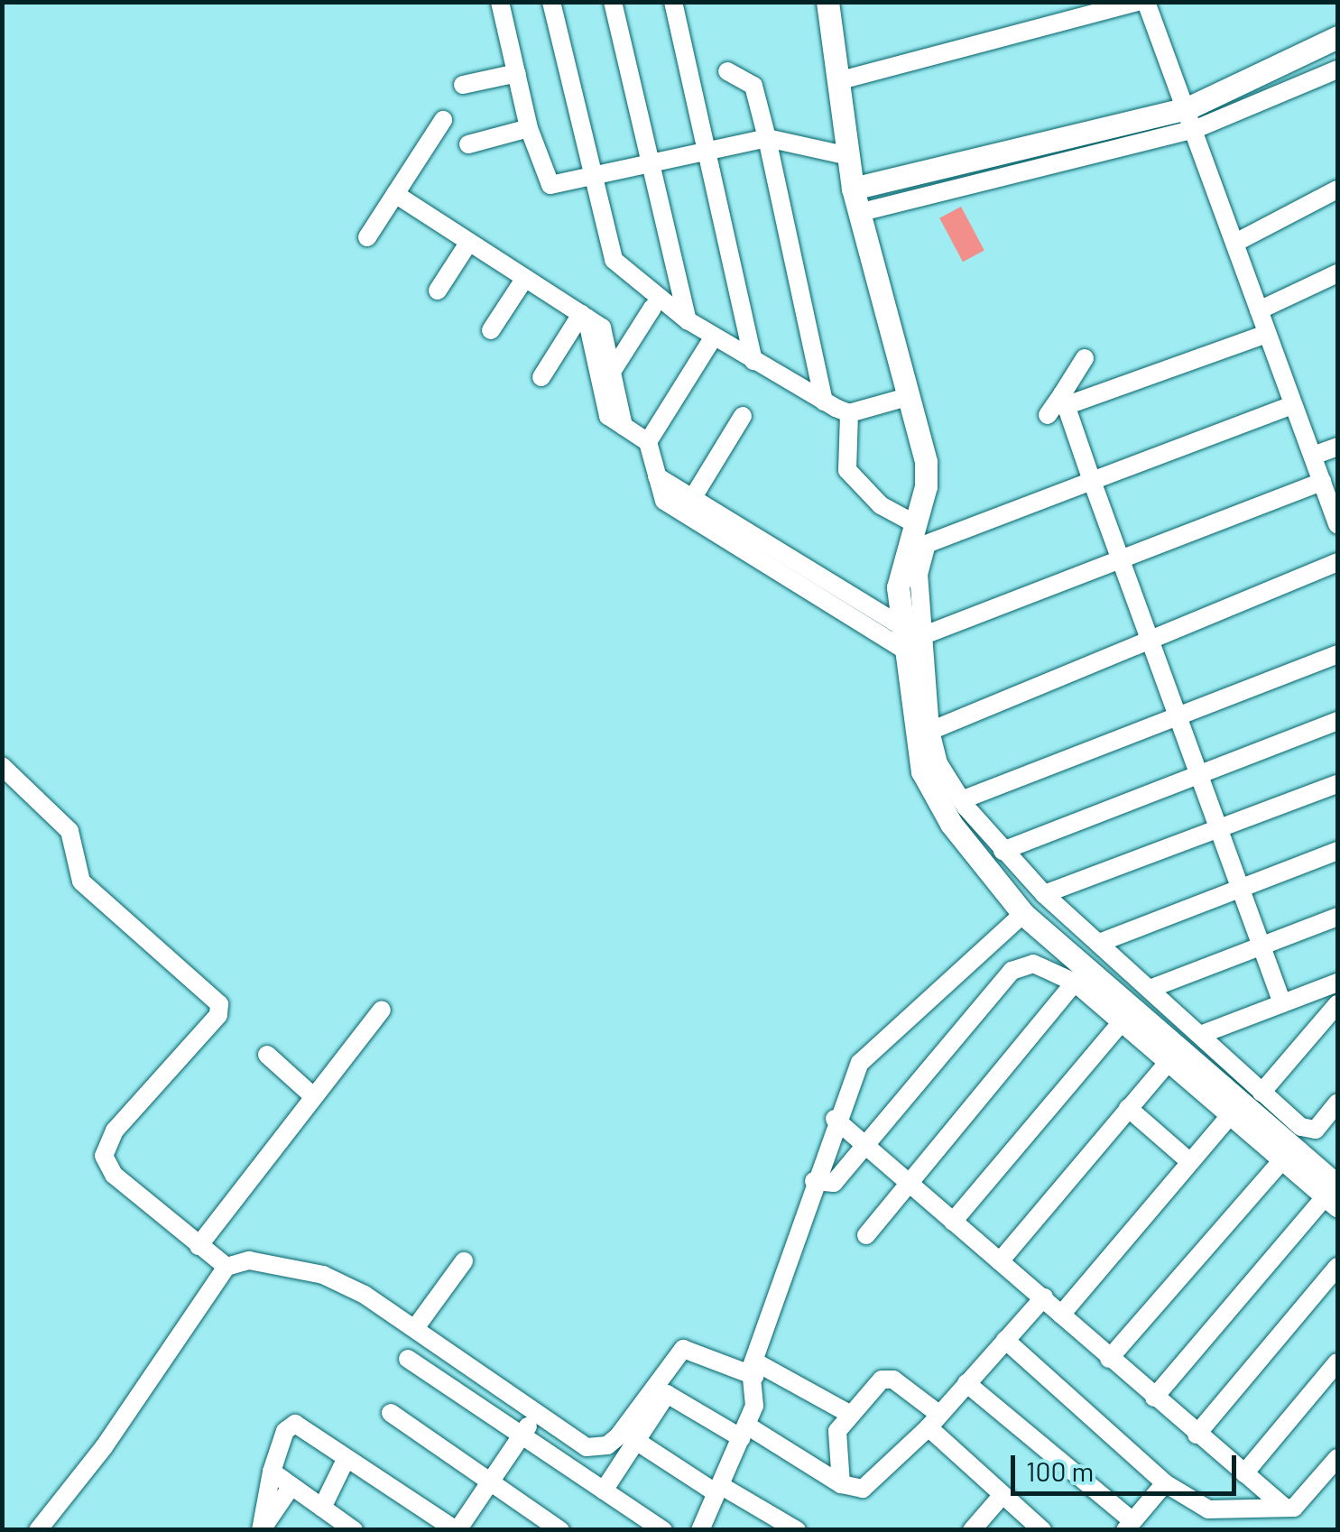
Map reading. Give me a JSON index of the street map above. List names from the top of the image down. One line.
{"scale_bar":"100 m"}
